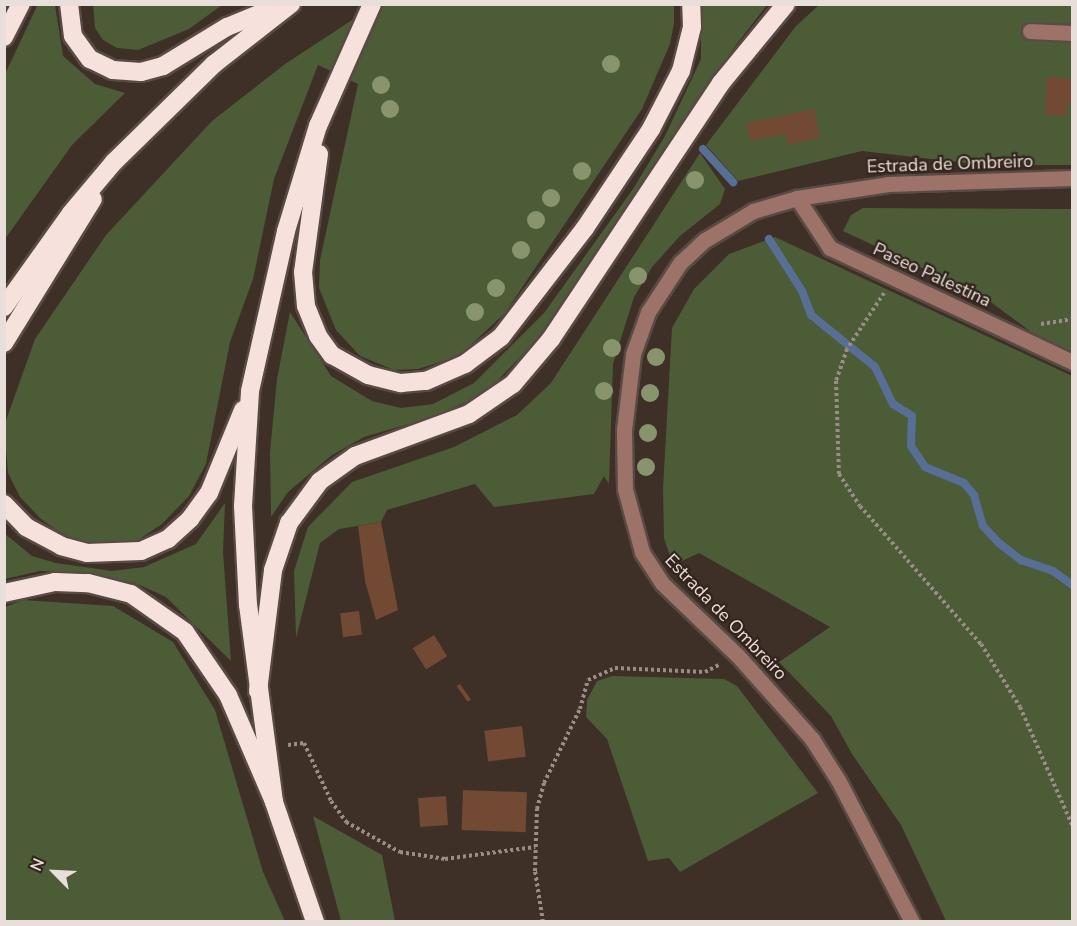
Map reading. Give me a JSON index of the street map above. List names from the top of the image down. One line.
{"streets":{"street":["Estrada de Ombreiro","Paseo Palestina"]},"crossings":[["Estrada de Ombreiro","Paseo Palestina"]],"north":"top left"}
